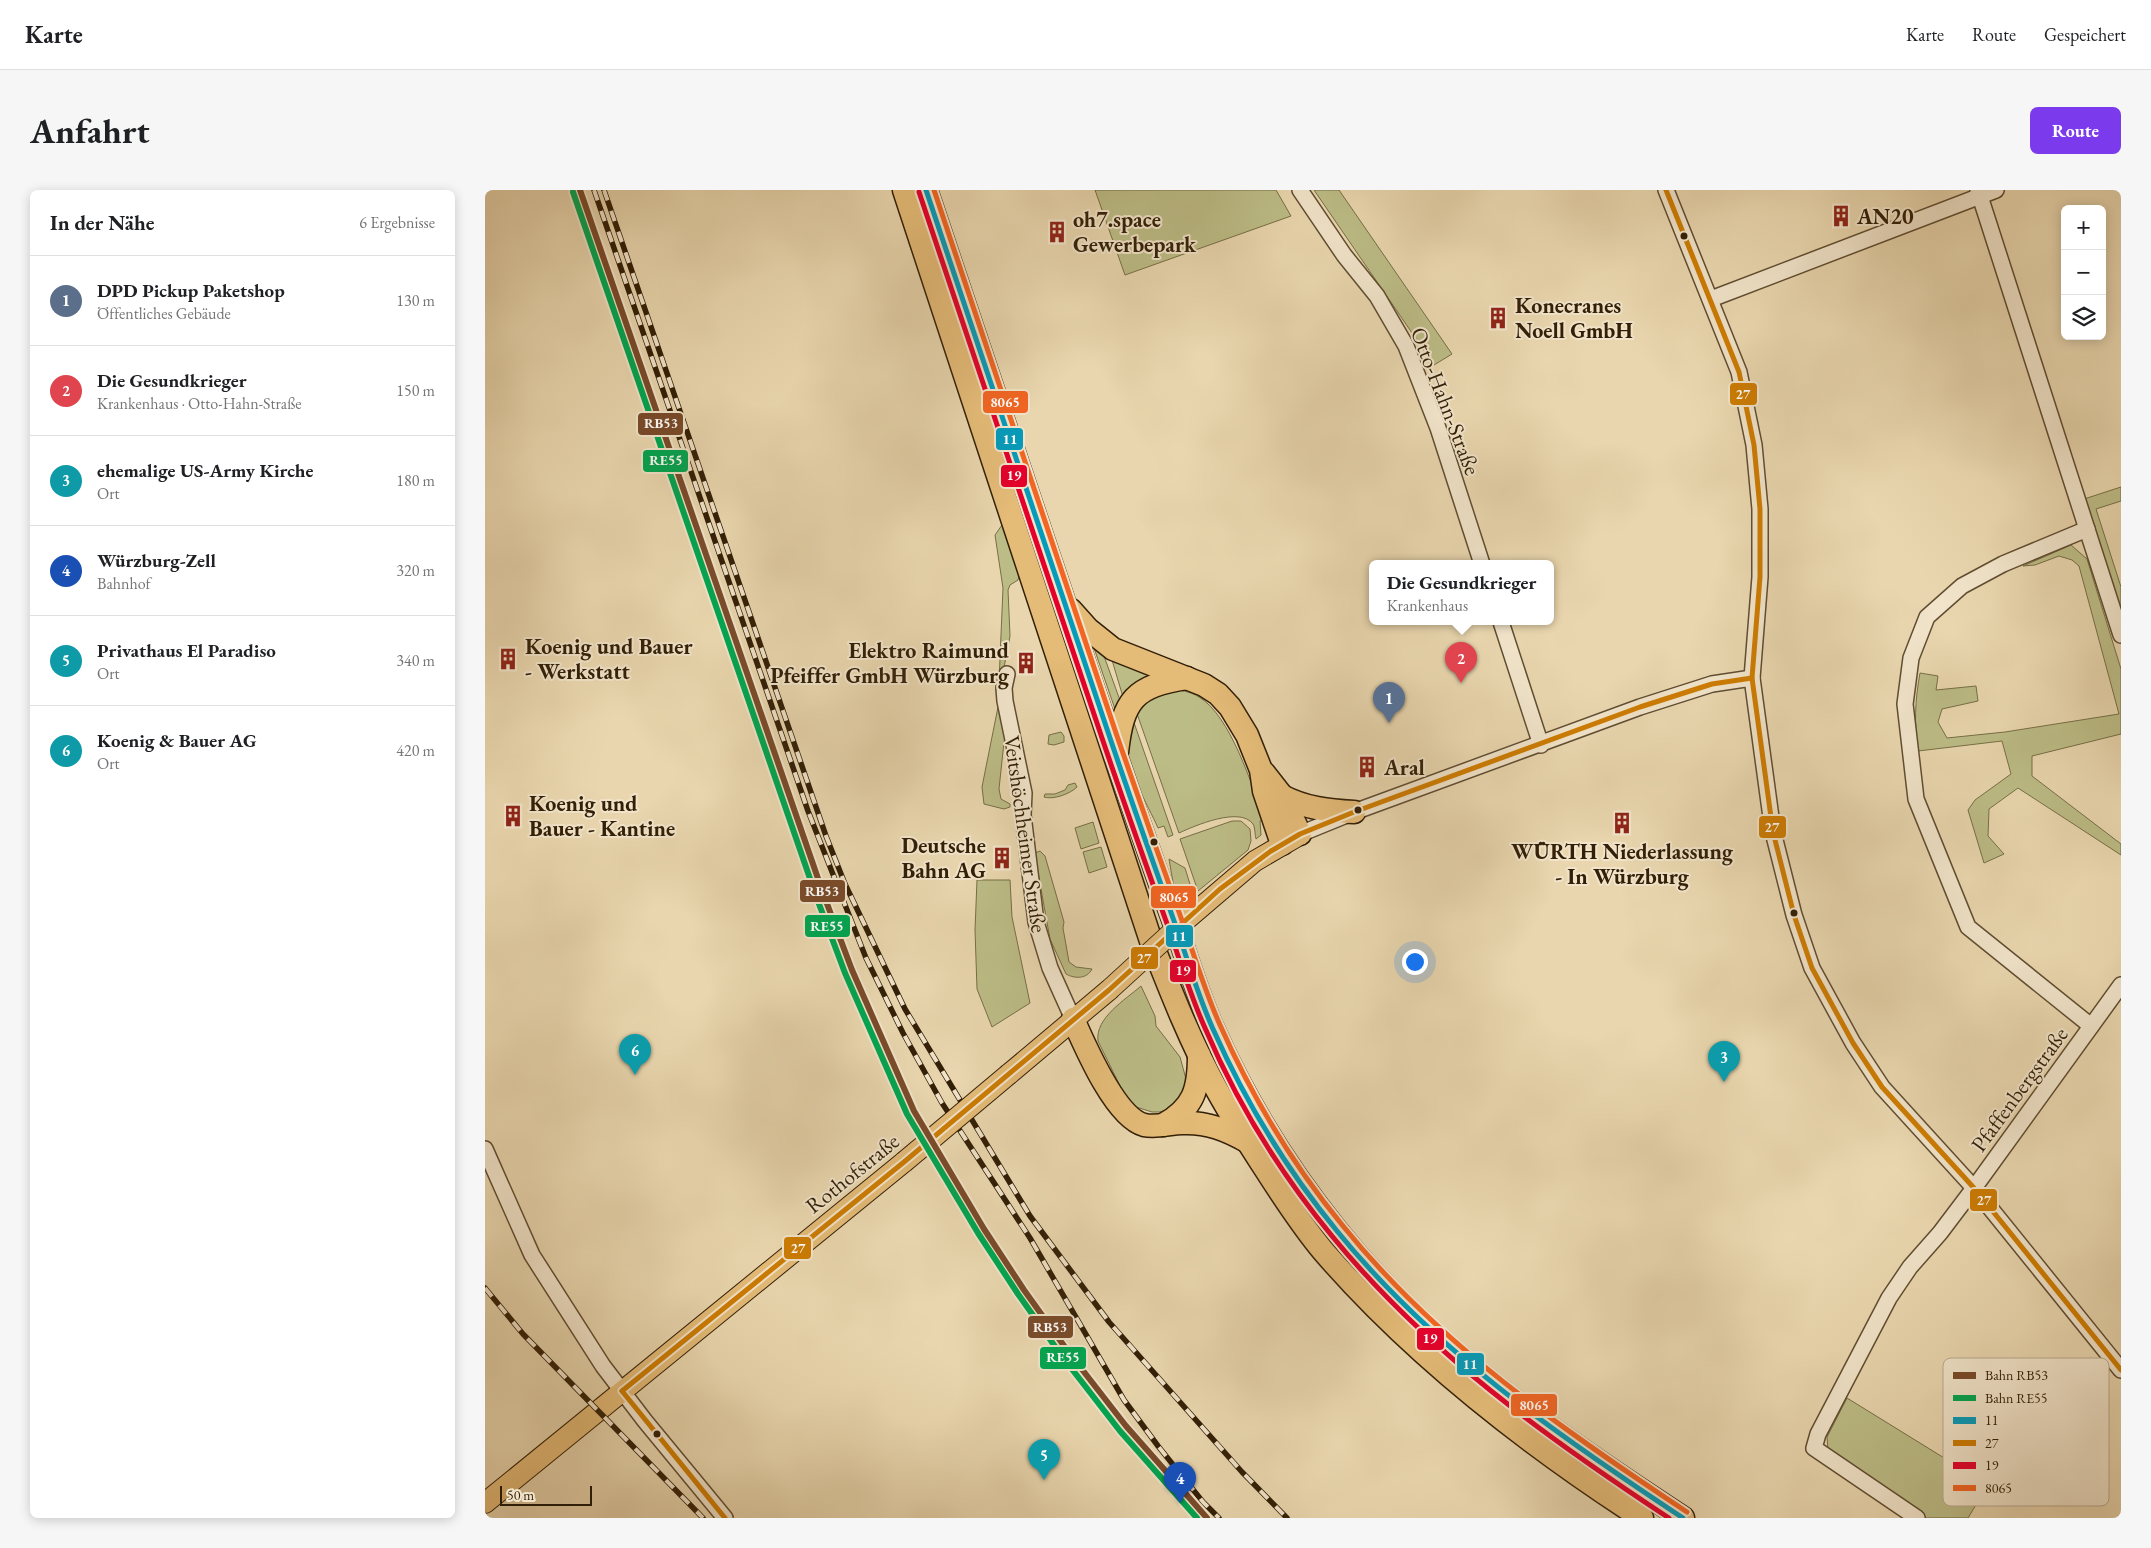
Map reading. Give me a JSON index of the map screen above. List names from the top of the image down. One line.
{"streets":{"main road":["Rothofstraße"],"street":["Otto-Hahn-Straße","Veitshöchheimer Straße","Pfaffenbergstraße"]},"crossings":[["Veitshöchheimer Straße","Rothofstraße"]],"places":{"building":["AN20","oh7.space Gewerbepark","Konecranes Noell GmbH","Koenig und Bauer - Werkstatt","Elektro Raimund Pfeiffer GmbH Würzburg","Aral","Koenig und Bauer - Kantine","WÜRTH Niederlassung - In Würzburg","Deutsche Bahn AG"]},"lines":["rail line RB53","transit line 11","transit line 27","transit line 8065","rail line RE55","transit line 19"],"legend":["Bahn RB53","Bahn RE55","11","27","19","8065"],"scale_bar":"50 m","page":{"header":"Karte","nav":["Karte","Route","Gespeichert"],"buttons":"Route","title":"Anfahrt","heading":["In der Nähe","6 Ergebnisse"],"map_buttons":["+","−"],"list":[{"mark":"1","name":"DPD Pickup Paketshop","note":"Öffentliches Gebäude","value":"130 m"},{"mark":"2","name":"Die Gesundkrieger","note":"Krankenhaus · Otto-Hahn-Straße","value":"150 m"},{"mark":"3","name":"ehemalige US-Army Kirche","note":"Ort","value":"180 m"},{"mark":"4","name":"Würzburg-Zell","note":"Bahnhof","value":"320 m"},{"mark":"5","name":"Privathaus El Paradiso","note":"Ort","value":"340 m"},{"mark":"6","name":"Koenig & Bauer AG","note":"Ort","value":"420 m"}],"popup":["Die Gesundkrieger","Krankenhaus"],"pins":["2","1","6","3","5","4"],"scale":"50 m"}}
